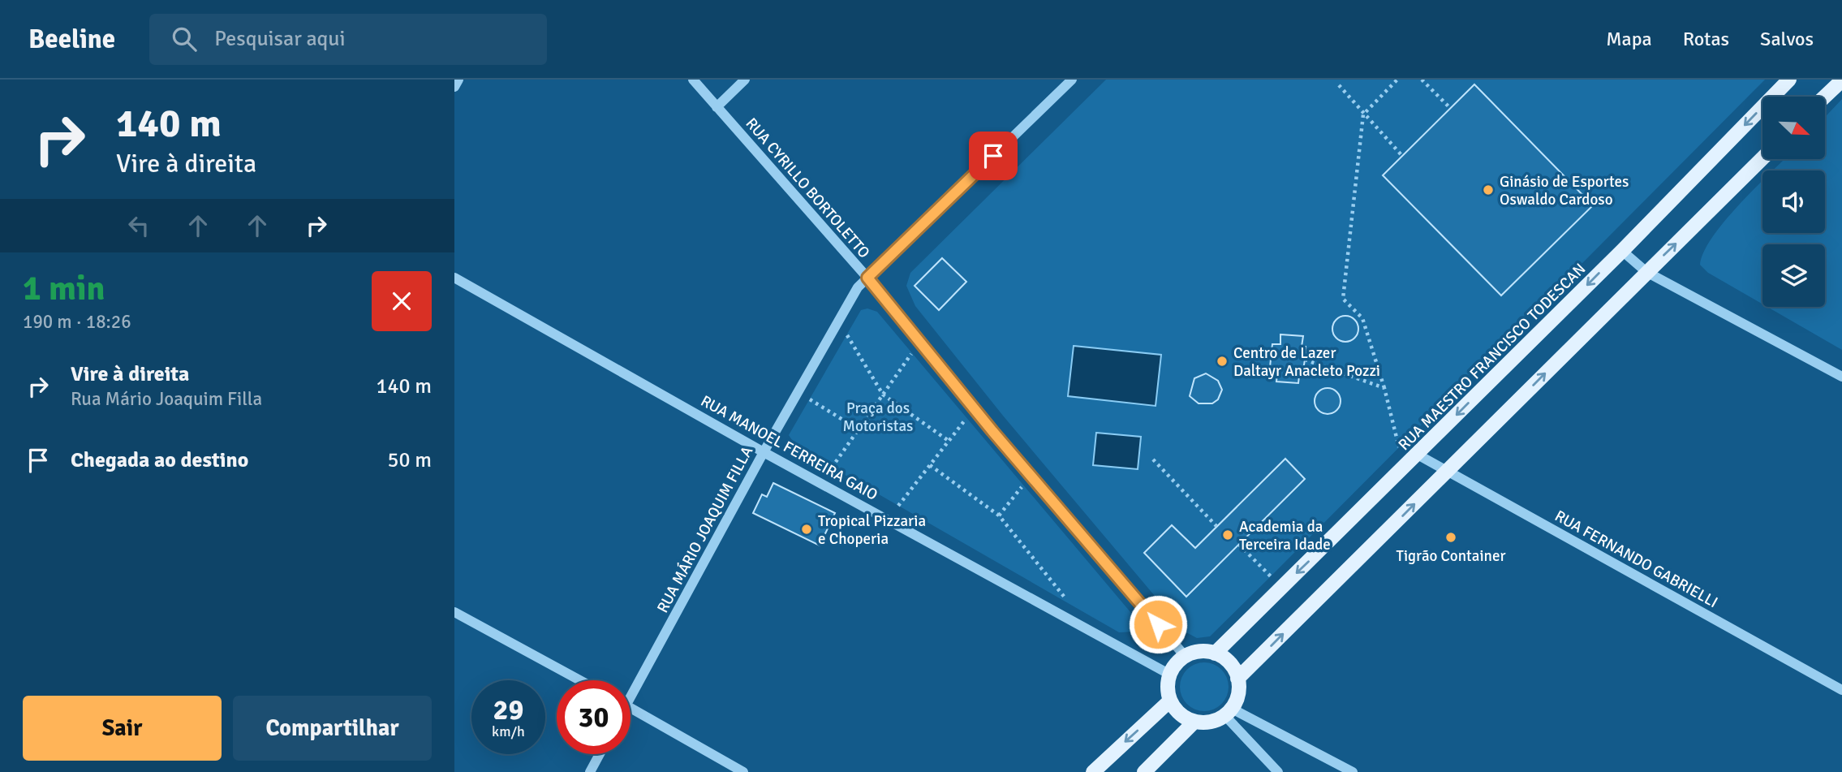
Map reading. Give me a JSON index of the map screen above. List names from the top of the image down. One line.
{"streets":{"main road":["RUA MAESTRO FRANCISCO TODESCAN"],"street":["RUA CYRILLO BORTOLETTO","RUA MANOEL FERREIRA GAIO","RUA MÁRIO JOAQUIM FILLA","RUA FERNANDO GABRIELLI"]},"crossings":[["RUA CYRILLO BORTOLETTO","RUA MAESTRO FRANCISCO TODESCAN"],["RUA CYRILLO BORTOLETTO","RUA MANOEL FERREIRA GAIO"],["RUA CYRILLO BORTOLETTO","RUA MÁRIO JOAQUIM FILLA"],["RUA MAESTRO FRANCISCO TODESCAN","RUA MANOEL FERREIRA GAIO"],["RUA MAESTRO FRANCISCO TODESCAN","RUA FERNANDO GABRIELLI"],["RUA MANOEL FERREIRA GAIO","RUA MÁRIO JOAQUIM FILLA"]],"parks":["Praça dos Motoristas"],"places":["Ginásio de Esportes Oswaldo Cardoso","Centro de Lazer Daltayr Anacleto Pozzi","Tropical Pizzaria e Choperia","Academia da Terceira Idade","Tigrão Container"],"north":"bottom right","page":{"header":"Beeline","search":"Pesquisar aqui","nav":["Mapa","Rotas","Salvos"],"turn":["140 m","Vire à direita"],"heading":["1 min","190 m · 18:26"],"list":[{"name":"Vire à direita","note":"Rua Mário Joaquim Filla","value":"140 m"},{"name":"Chegada ao destino","value":"50 m"}],"speed":"29 km/h","limit":"30","buttons":["Sair","Compartilhar"]}}
